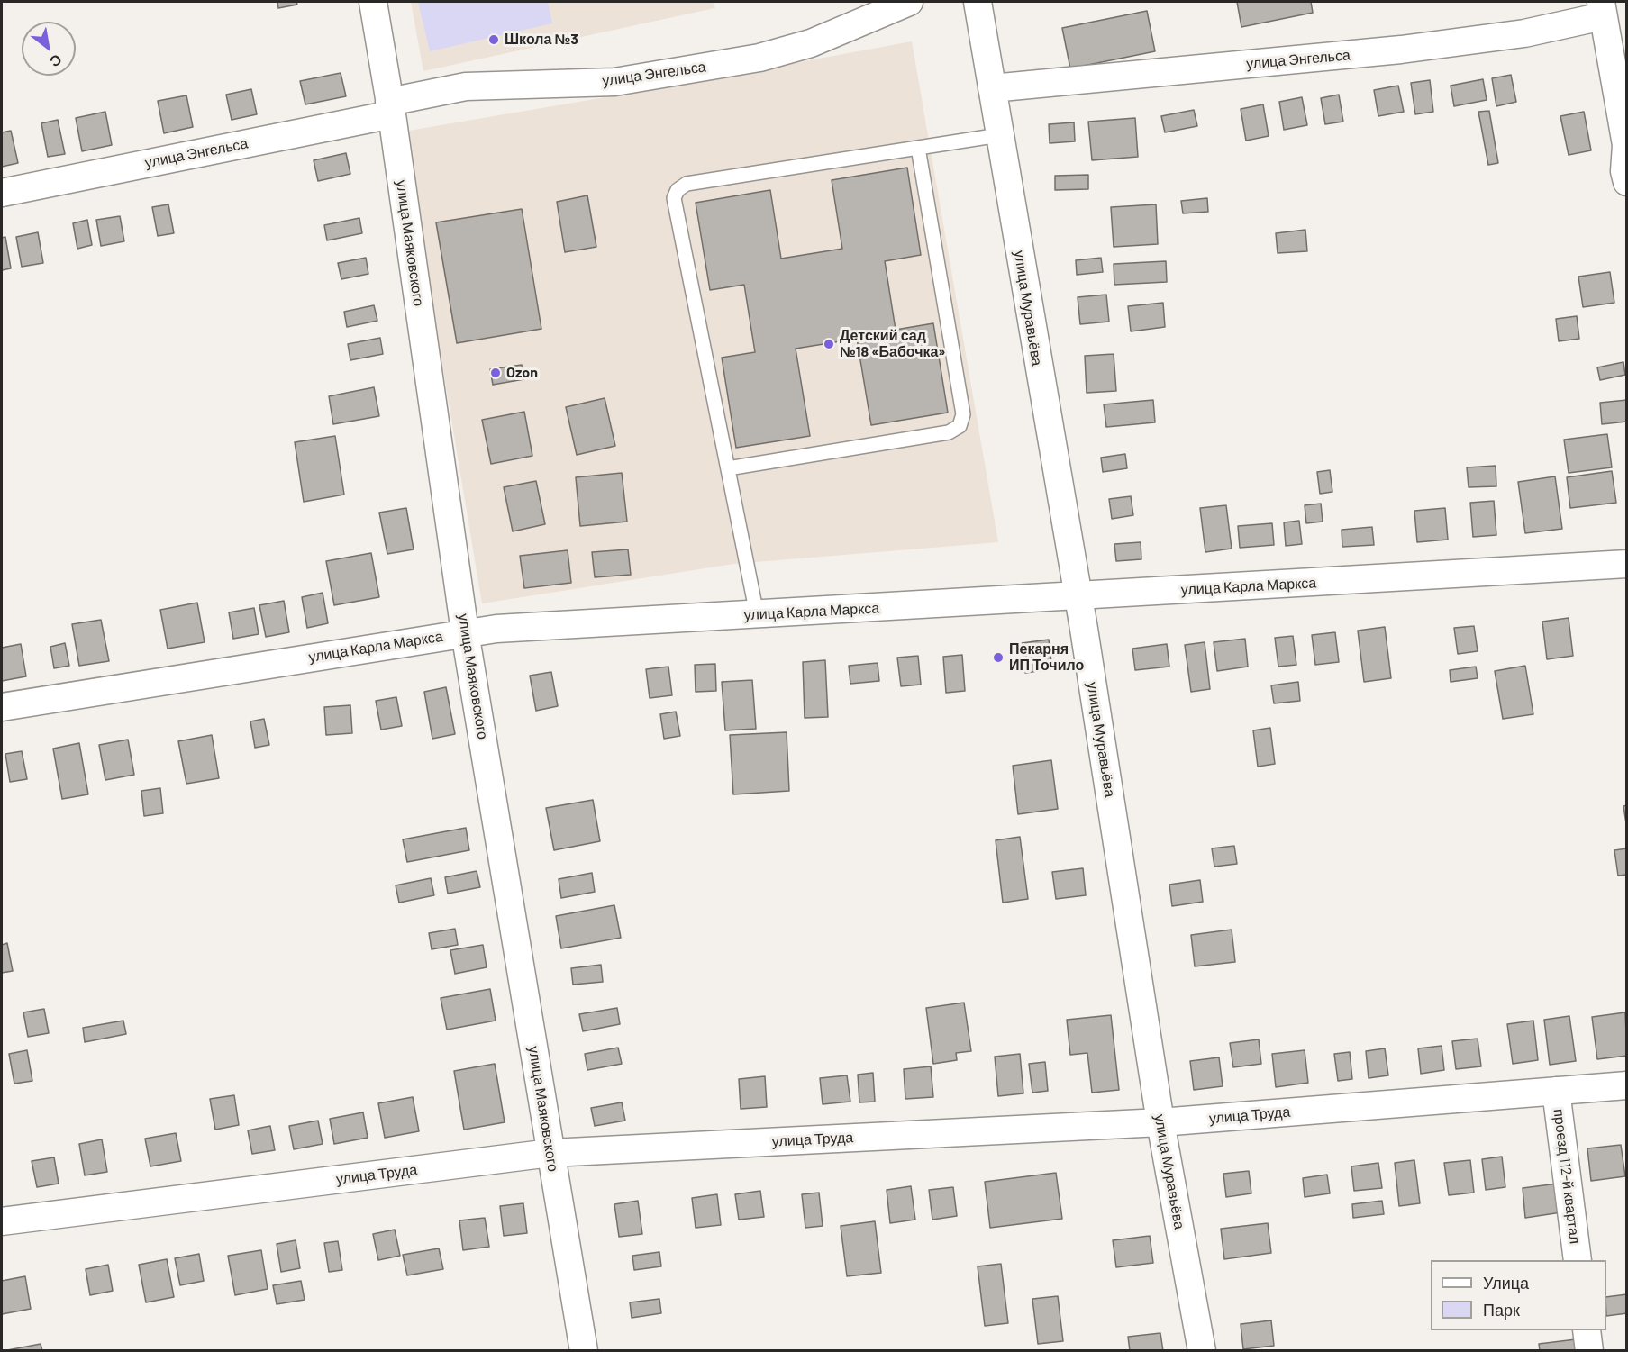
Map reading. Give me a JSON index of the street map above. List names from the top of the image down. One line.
{"streets":{"street":["улица Энгельса","улица Маяковского","улица Муравьёва","улица Карла Маркса","улица Труда","проезд 112-й квартал"]},"crossings":[["улица Энгельса","улица Маяковского"],["улица Энгельса","улица Муравьёва"],["улица Маяковского","улица Карла Маркса"],["улица Маяковского","улица Труда"],["улица Муравьёва","улица Карла Маркса"],["улица Муравьёва","улица Труда"],["улица Труда","проезд 112-й квартал"]],"places":["Школа №3","Детский сад №18 «Бабочка»","Ozon","Пекарня ИП Точило"],"legend":["Улица","Парк"],"north":"bottom right"}
